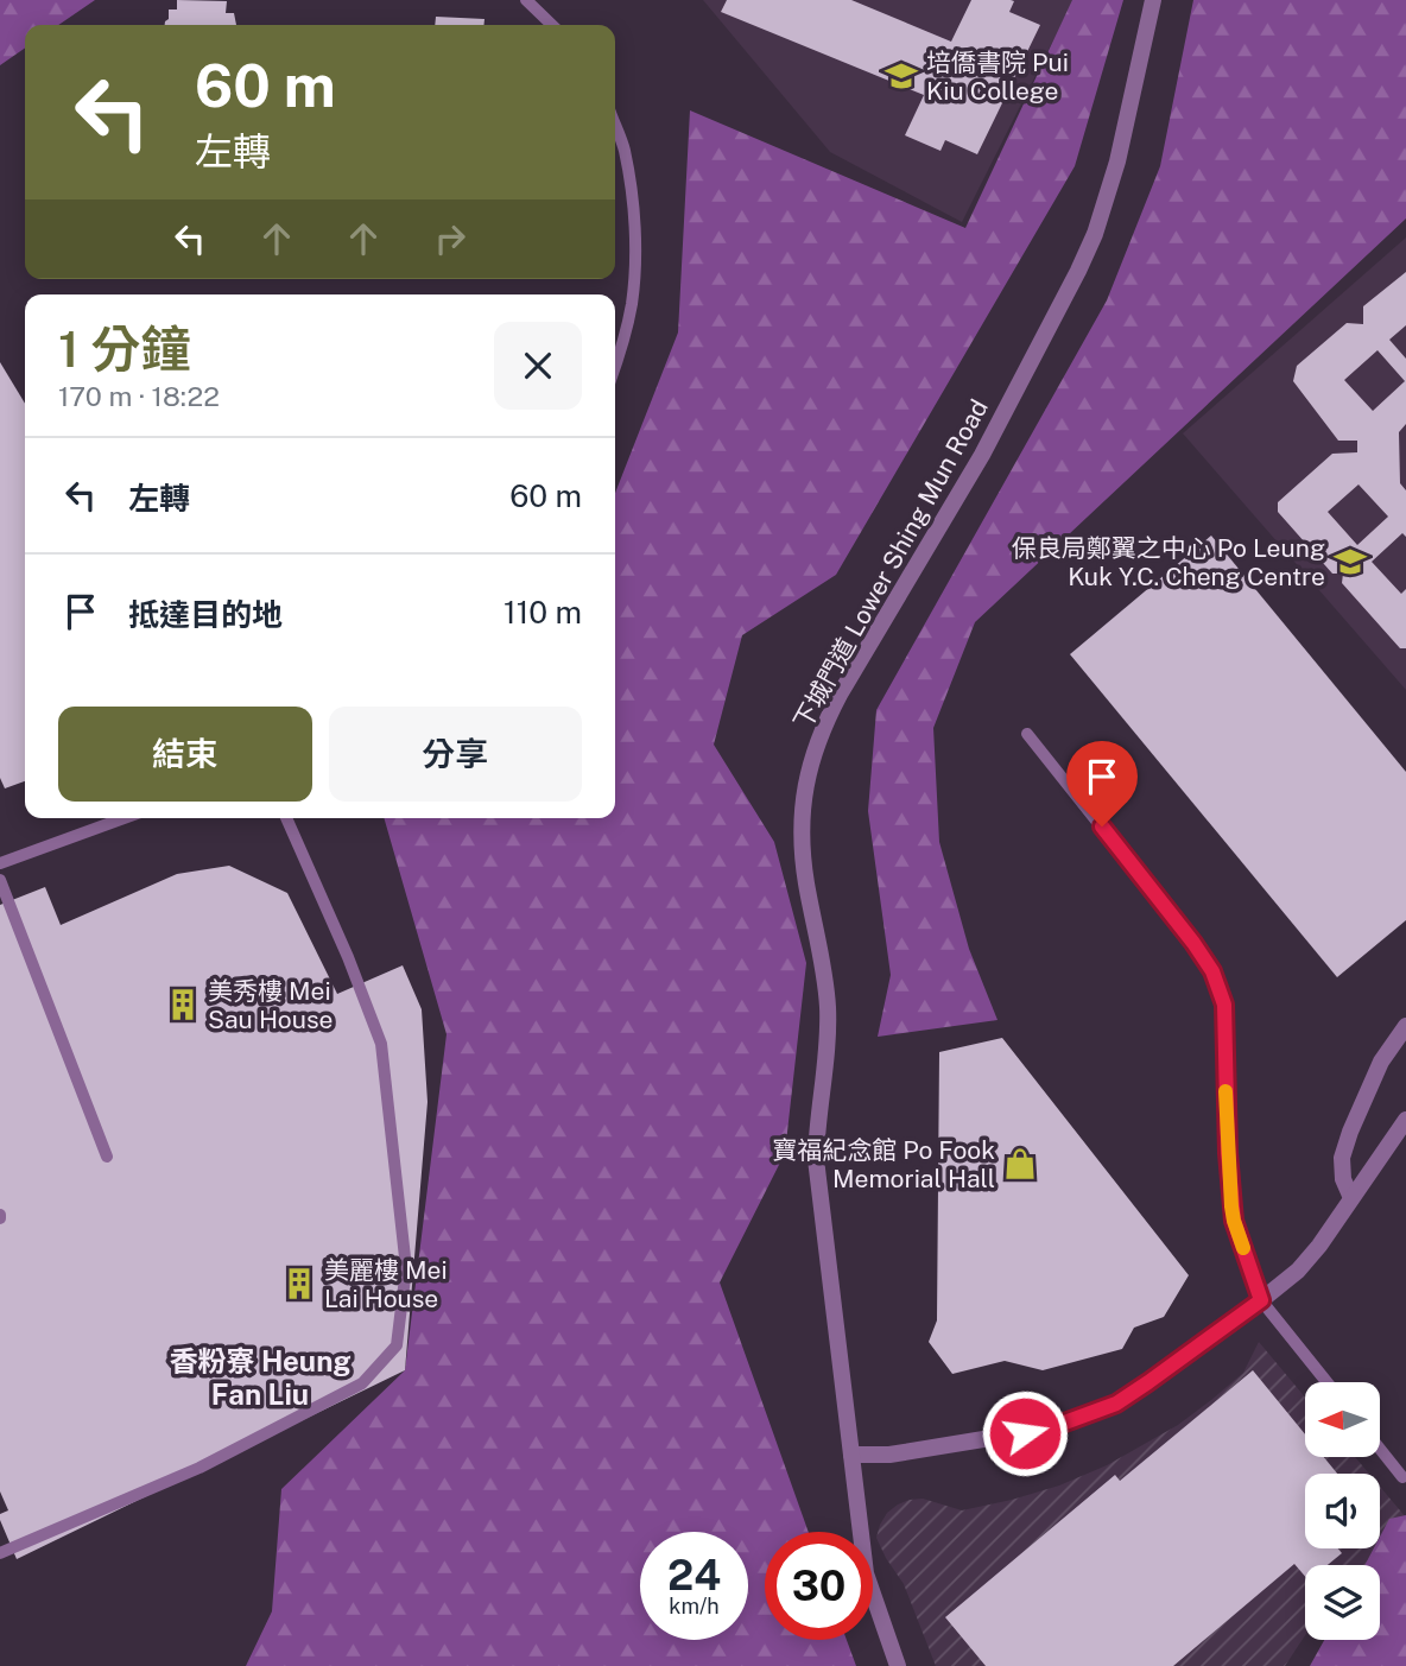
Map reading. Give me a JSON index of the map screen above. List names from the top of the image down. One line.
{"streets":{"street":["下城門道 Lower Shing Mun Road"]},"districts":["香粉寮 Heung Fan Liu"],"places":{"school or university":["培僑書院 Pui Kiu College","保良局鄭翼之中心 Po Leung Kuk Y.C. Cheng Centre"],"building":["美秀樓 Mei Sau House","美麗樓 Mei Lai House"],"shop":["寶福紀念館 Po Fook Memorial Hall"]},"north":"left","page":{"turn":["60 m","左轉"],"heading":["1 分鐘","170 m · 18:22"],"list":[{"name":"左轉","value":"60 m"},{"name":"抵達目的地","value":"110 m"}],"buttons":["結束","分享"],"speed":"24 km/h","limit":"30"}}
